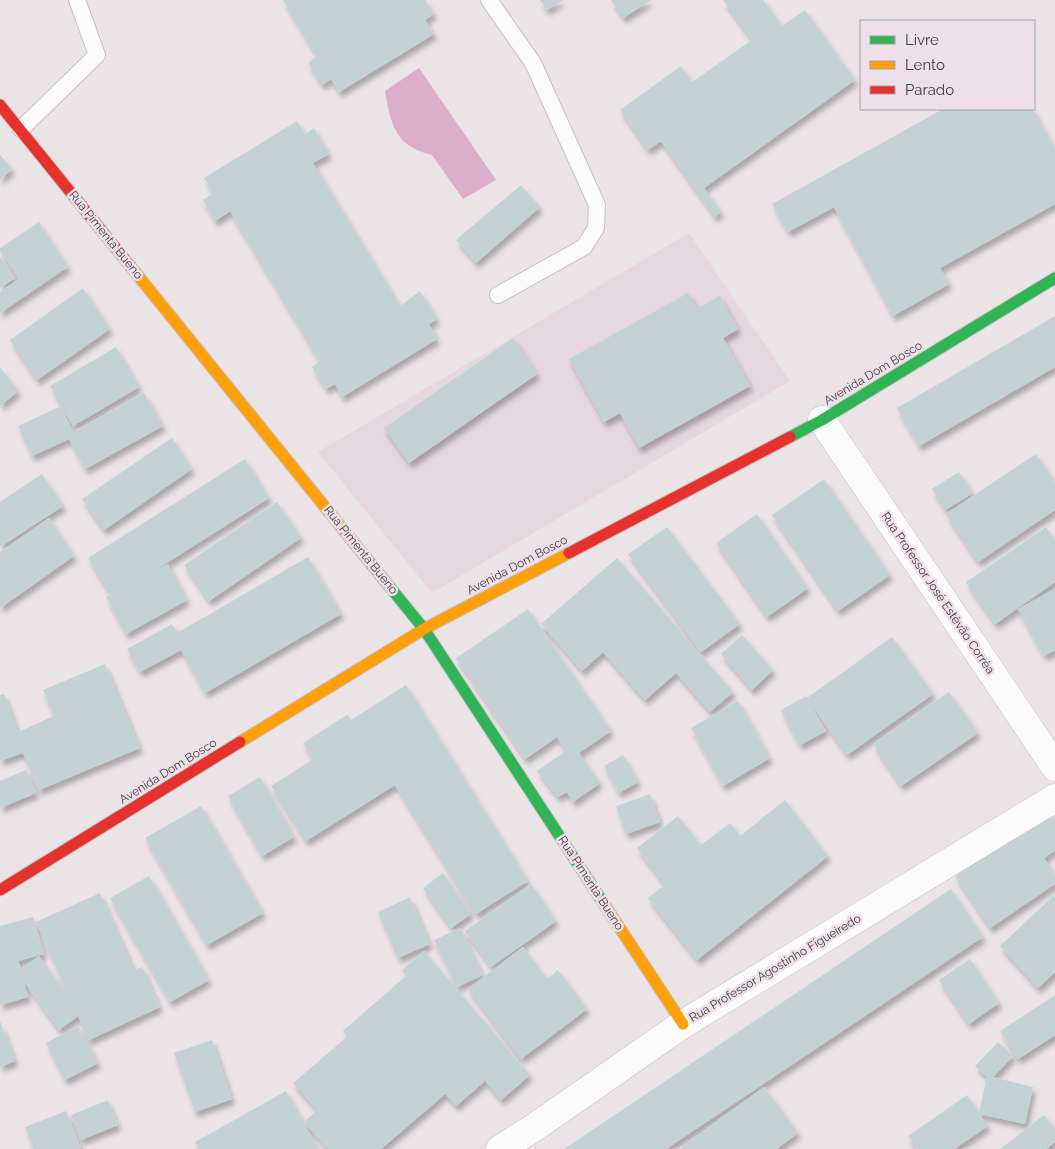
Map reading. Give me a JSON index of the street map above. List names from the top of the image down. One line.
{"streets":{"street":["Rua Pimenta Bueno","Avenida Dom Bosco","Rua Professor José Estêvão Corrêa","Rua Professor Agostinho Figueiredo"]},"crossings":[["Rua Pimenta Bueno","Avenida Dom Bosco"],["Rua Pimenta Bueno","Rua Professor Agostinho Figueiredo"],["Avenida Dom Bosco","Rua Professor José Estêvão Corrêa"]],"legend":["Livre","Lento","Parado"]}
